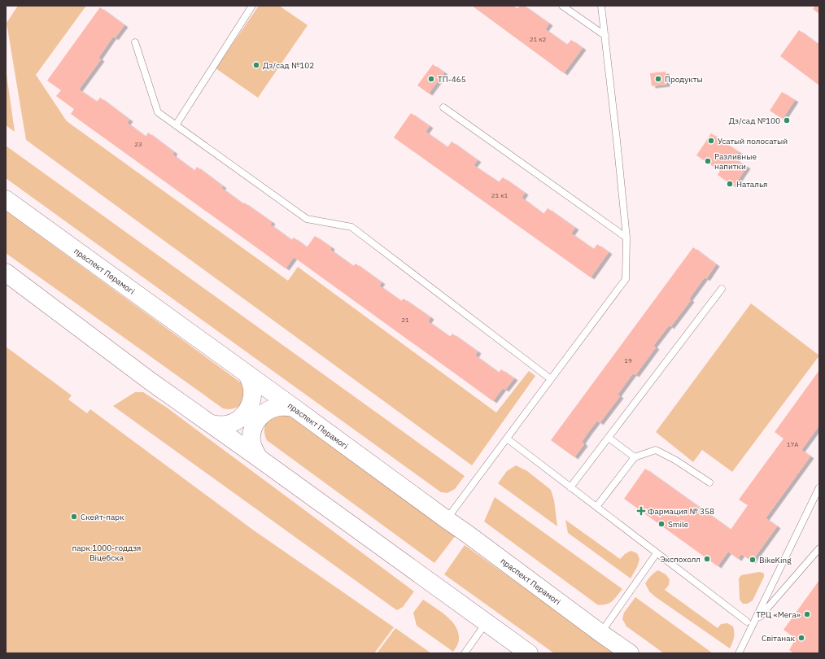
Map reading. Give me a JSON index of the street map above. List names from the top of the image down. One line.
{"streets":{"main road":["праспект Перамогі"]},"parks":["парк 1000-годдзя Віцебска"],"places":{"other":["Дз/сад №102","ТП-465","Продукты","Дз/сад №100","Усатый полосатый","Разливные напитки","Наталья","Скейт-парк","Smile","Экспохолл","BikeKing","ТРЦ «Мега»","Світанак"],"health":["Фармация № 358"]},"house_numbers":["21 к2","23","21 к1","21","19","17А"]}
